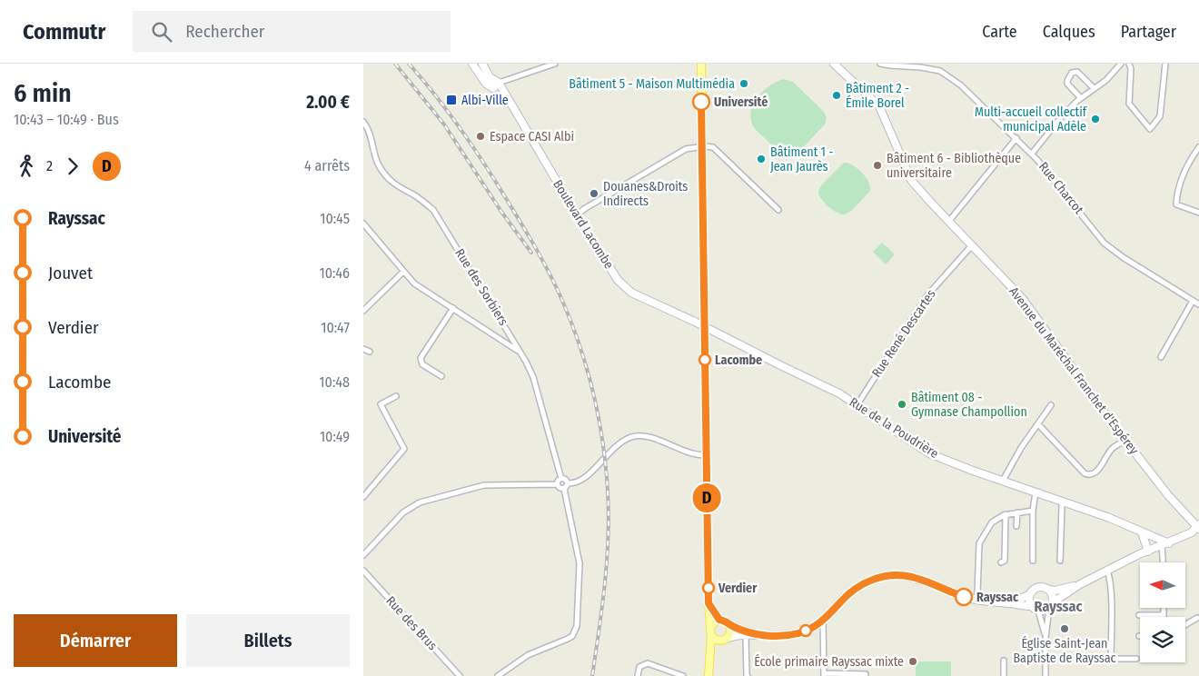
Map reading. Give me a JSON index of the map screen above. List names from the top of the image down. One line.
{"streets":{"street":["Rue Charcot","Boulevard Lacombe","Rue des Sorbiers","Rue René Descartes","Avenue du Maréchal Franchet d'Espérey","Rue de la Poudrière","Rue des Brus"]},"crossings":[["Boulevard Lacombe","Rue de la Poudrière"],["Rue René Descartes","Avenue du Maréchal Franchet d'Espérey"],["Rue René Descartes","Rue de la Poudrière"]],"districts":["Rayssac"],"places":{"other":["Bâtiment 5 - Maison Multimédia","Bâtiment 2 - Émile Borel","Université","Multi-accueil collectif municipal Adèle","Espace CASI Albi","Bâtiment 1 - Jean Jaurès","Bâtiment 6 - Bibliothèque universitaire","Douanes&Droits Indirects","Lacombe","Bâtiment 08 - Gymnase Champollion","Verdier","Rayssac","Église Saint-Jean Baptiste de Rayssac","École primaire Rayssac mixte"],"transit":["Albi-Ville"]},"lines":["bus line D"],"north":"left","page":{"header":"Commutr","search":"Rechercher","nav":["Carte","Calques","Partager"],"heading":["6 min","10:43 – 10:49 · Bus","2.00 €"],"on_map":"D","legs":["2","D","4 arrêts"],"list":[{"name":"Rayssac","value":"10:45"},{"name":"Jouvet","value":"10:46"},{"name":"Verdier","value":"10:47"},{"name":"Lacombe","value":"10:48"},{"name":"Université","value":"10:49"}],"buttons":["Démarrer","Billets"]}}
